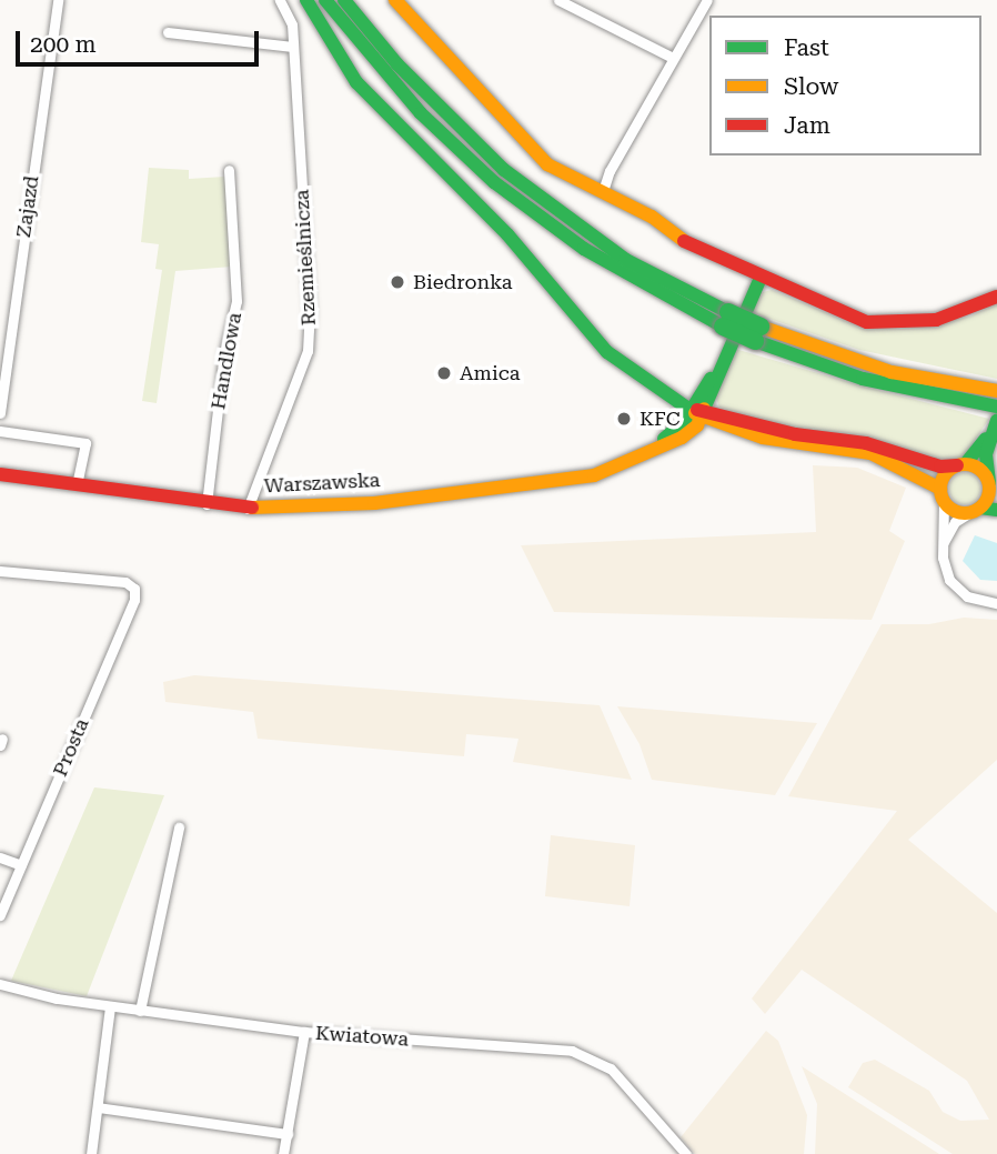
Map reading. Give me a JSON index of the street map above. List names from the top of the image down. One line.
{"streets":{"main road":["Warszawska"],"street":["Zajazd","Rzemieślnicza","Handlowa","Prosta","Kwiatowa"]},"crossings":[["Rzemieślnicza","Warszawska"],["Handlowa","Warszawska"]],"places":["Biedronka","Amica","KFC"],"legend":["Fast","Slow","Jam"],"scale_bar":"200 m"}
